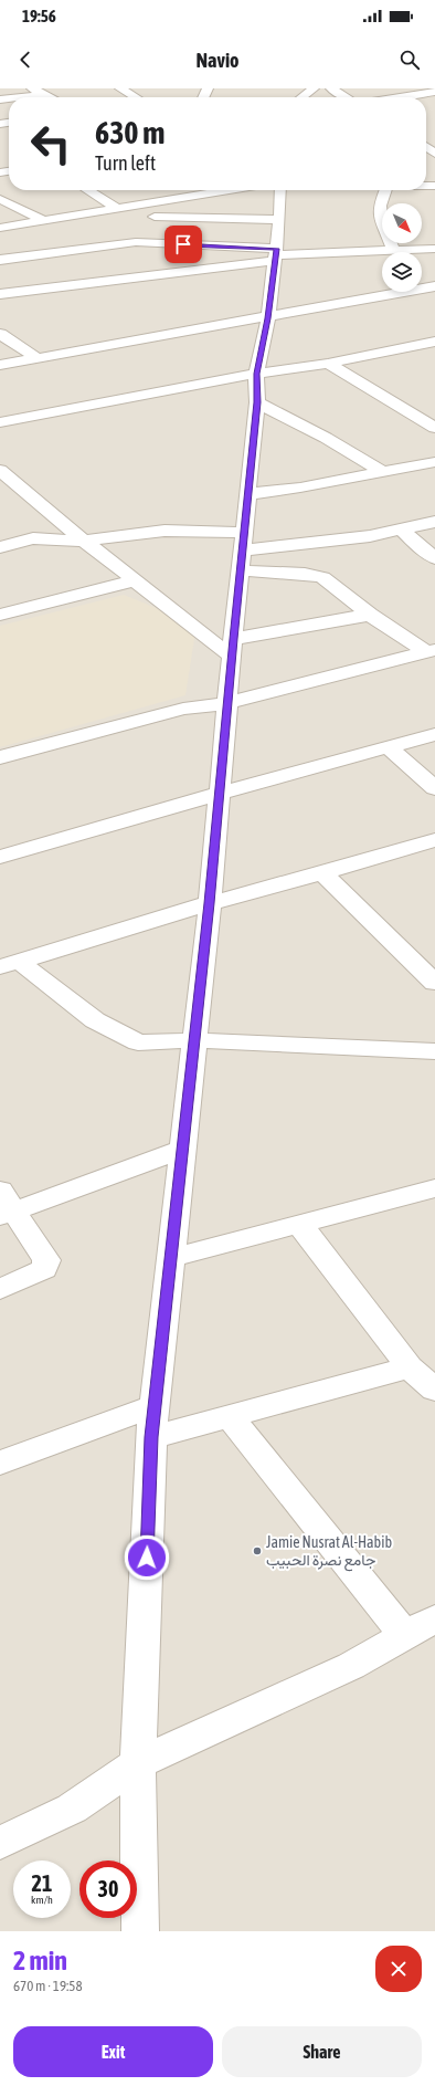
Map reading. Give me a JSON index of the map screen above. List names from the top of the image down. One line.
{"places":["Jamie Nusrat Al-Habib جامع نصرة الحبيب"],"north":"bottom right","page":{"status":"19:56","header":"Navio","turn":["630 m","Turn left"],"speed":"21 km/h","limit":"30","heading":["2 min","670 m · 19:58"],"buttons":["Exit","Share"]}}
